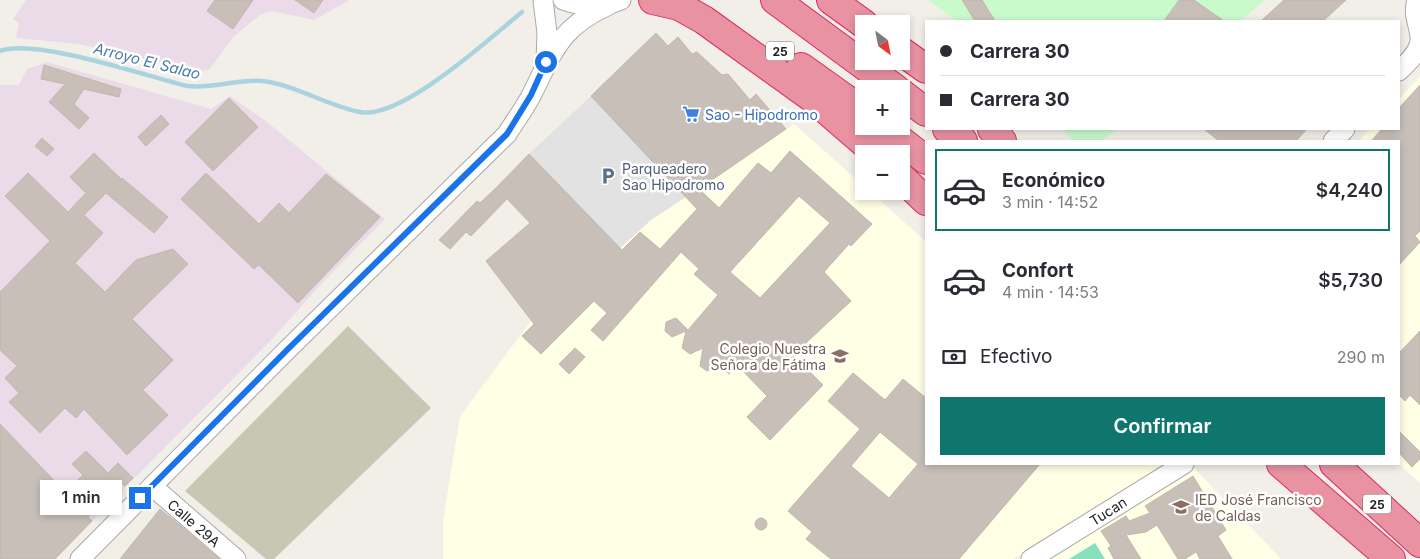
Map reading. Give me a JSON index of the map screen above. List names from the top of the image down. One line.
{"streets":{"highway":["25"],"street":["Tucan","Calle 29A"]},"water":["Arroyo El Salao"],"places":{"supermarket":["Sao - Hipodromo"],"parking":["Parqueadero Sao Hipodromo"],"school or university":["Colegio Nuestra Señora de Fátima","IED José Francisco de Caldas"]},"north":"bottom right","page":{"map_buttons":["+","−"],"banner":["Carrera 30","Carrera 30"],"list":[{"name":"Económico","note":"3 min · 14:52","value":"$4,240"},{"name":"Confort","note":"4 min · 14:53","value":"$5,730"}],"pay":["Efectivo","290 m"],"buttons":"Confirmar","bubble":"1 min"}}
